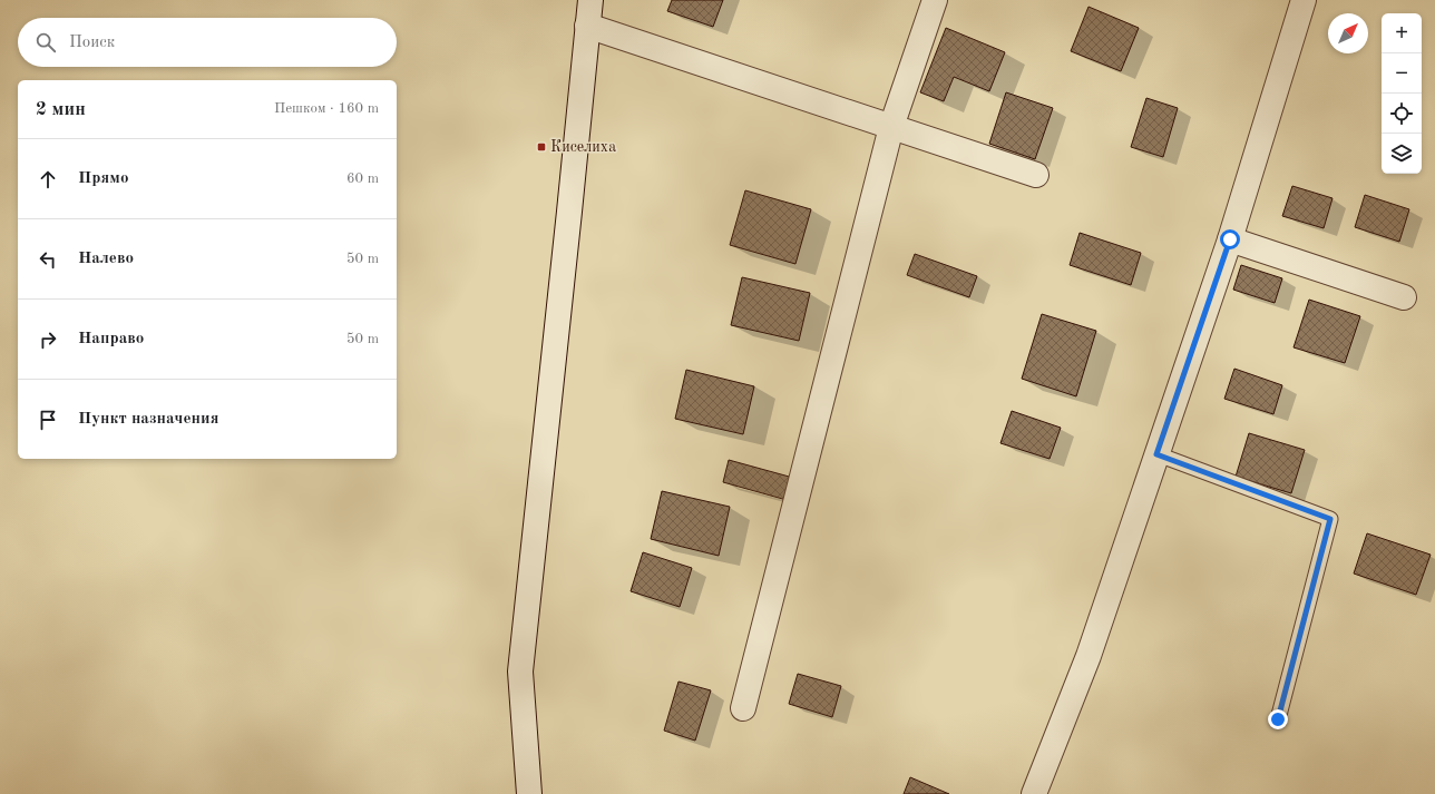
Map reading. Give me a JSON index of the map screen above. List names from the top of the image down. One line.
{"places":{"transit":["Киселиха"]},"north":"top right","page":{"map_buttons":["+","−"],"search":"Поиск","heading":["2 мин","Пешком · 160 m"],"list":[["Прямо","60 m"],["Налево","50 m"],["Направо","50 m"],"Пункт назначения"]}}
